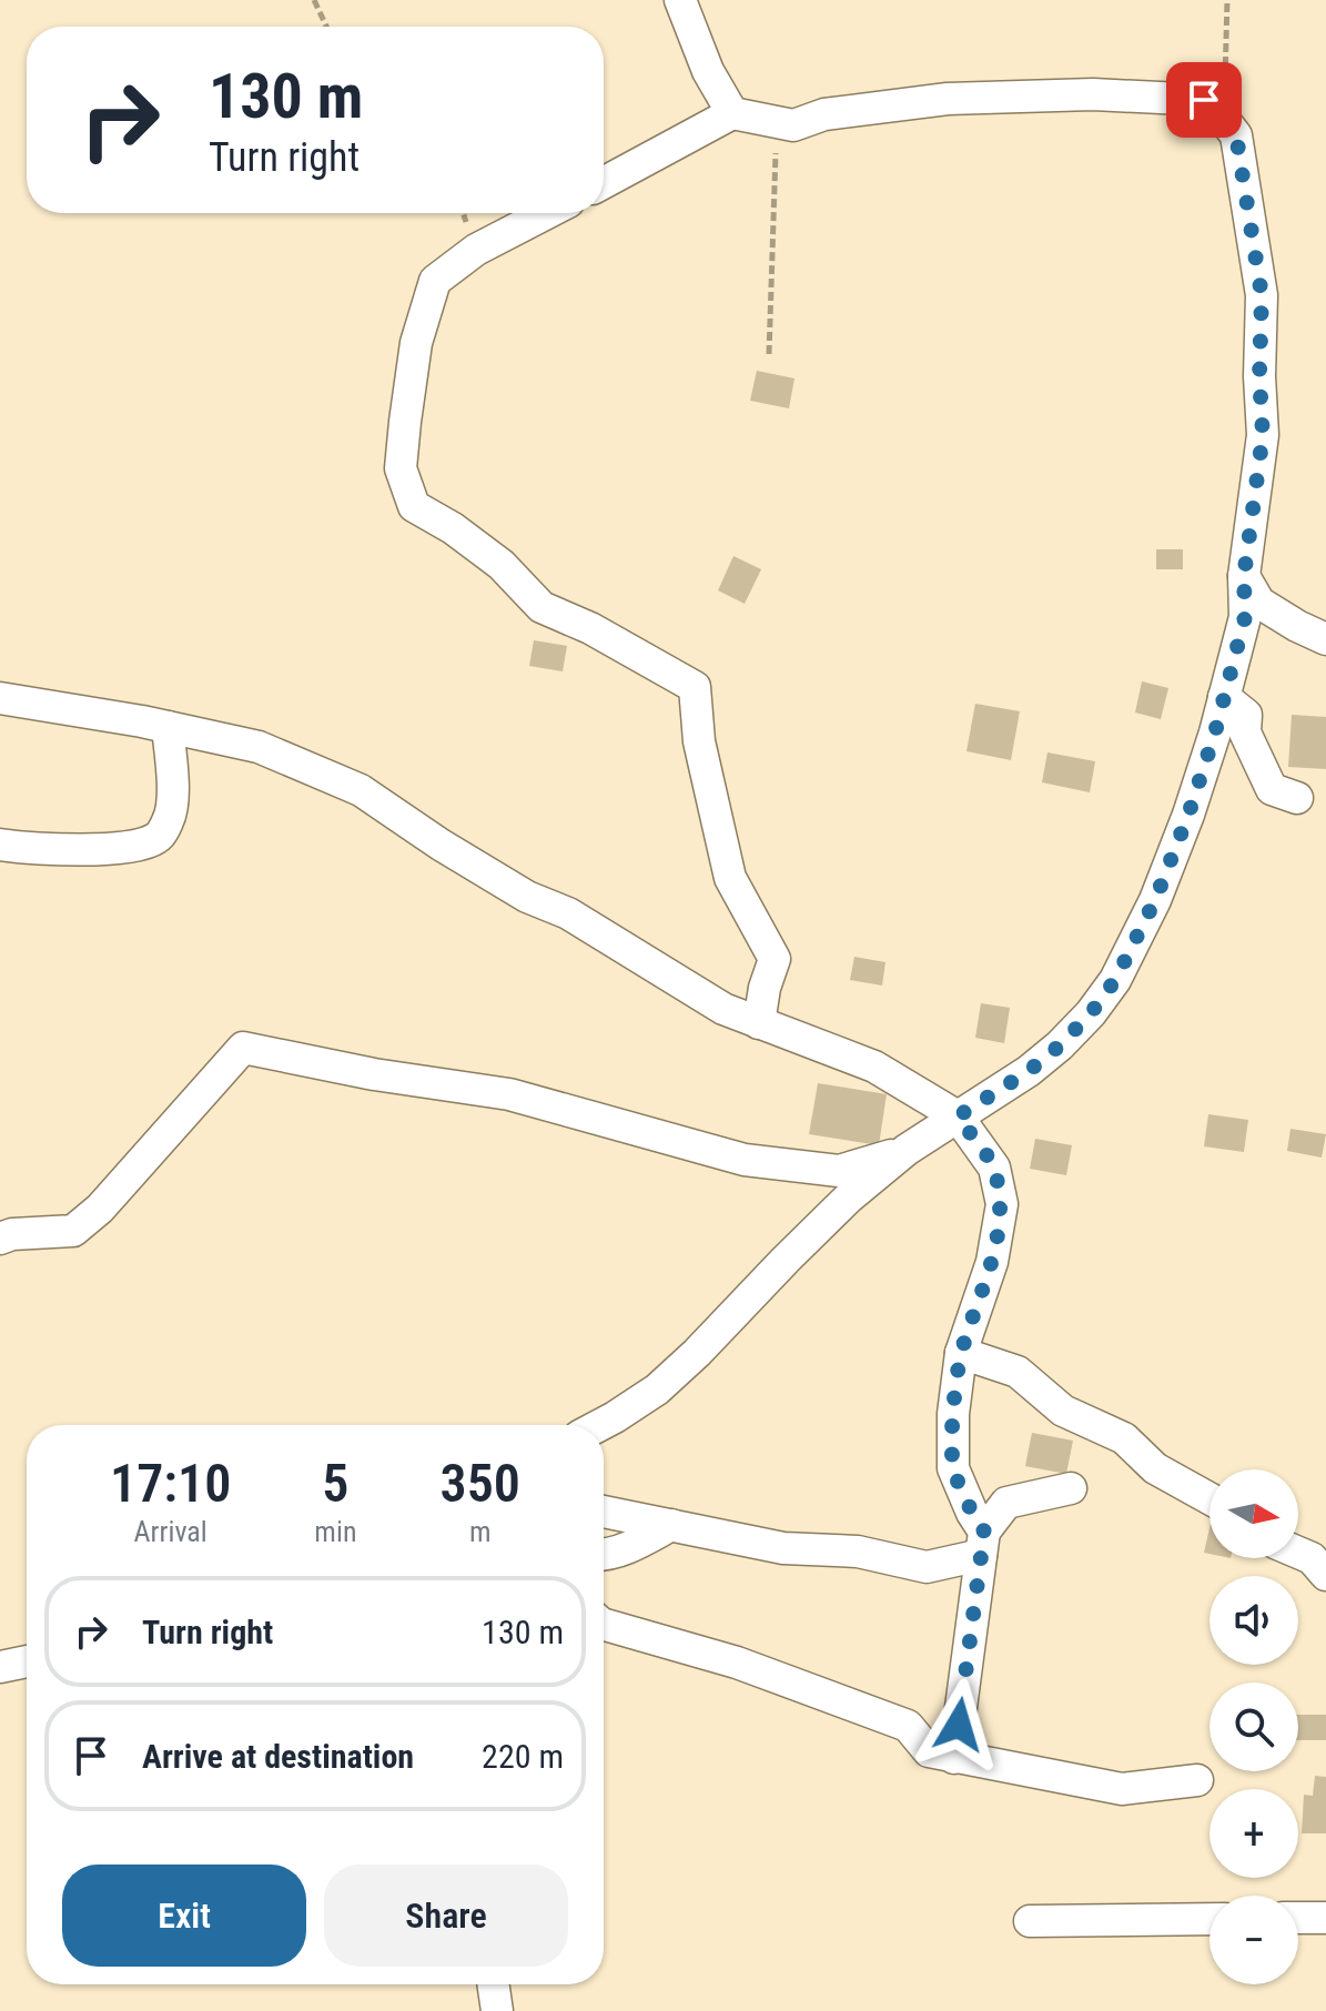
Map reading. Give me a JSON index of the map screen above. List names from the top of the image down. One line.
{"north":"right","page":{"turn":["130 m","Turn right"],"eta":["17:10","Arrival","5","min","350","m"],"map_buttons":["+","−"],"list":[{"name":"Turn right","value":"130 m"},{"name":"Arrive at destination","value":"220 m"}],"buttons":["Exit","Share"]}}
